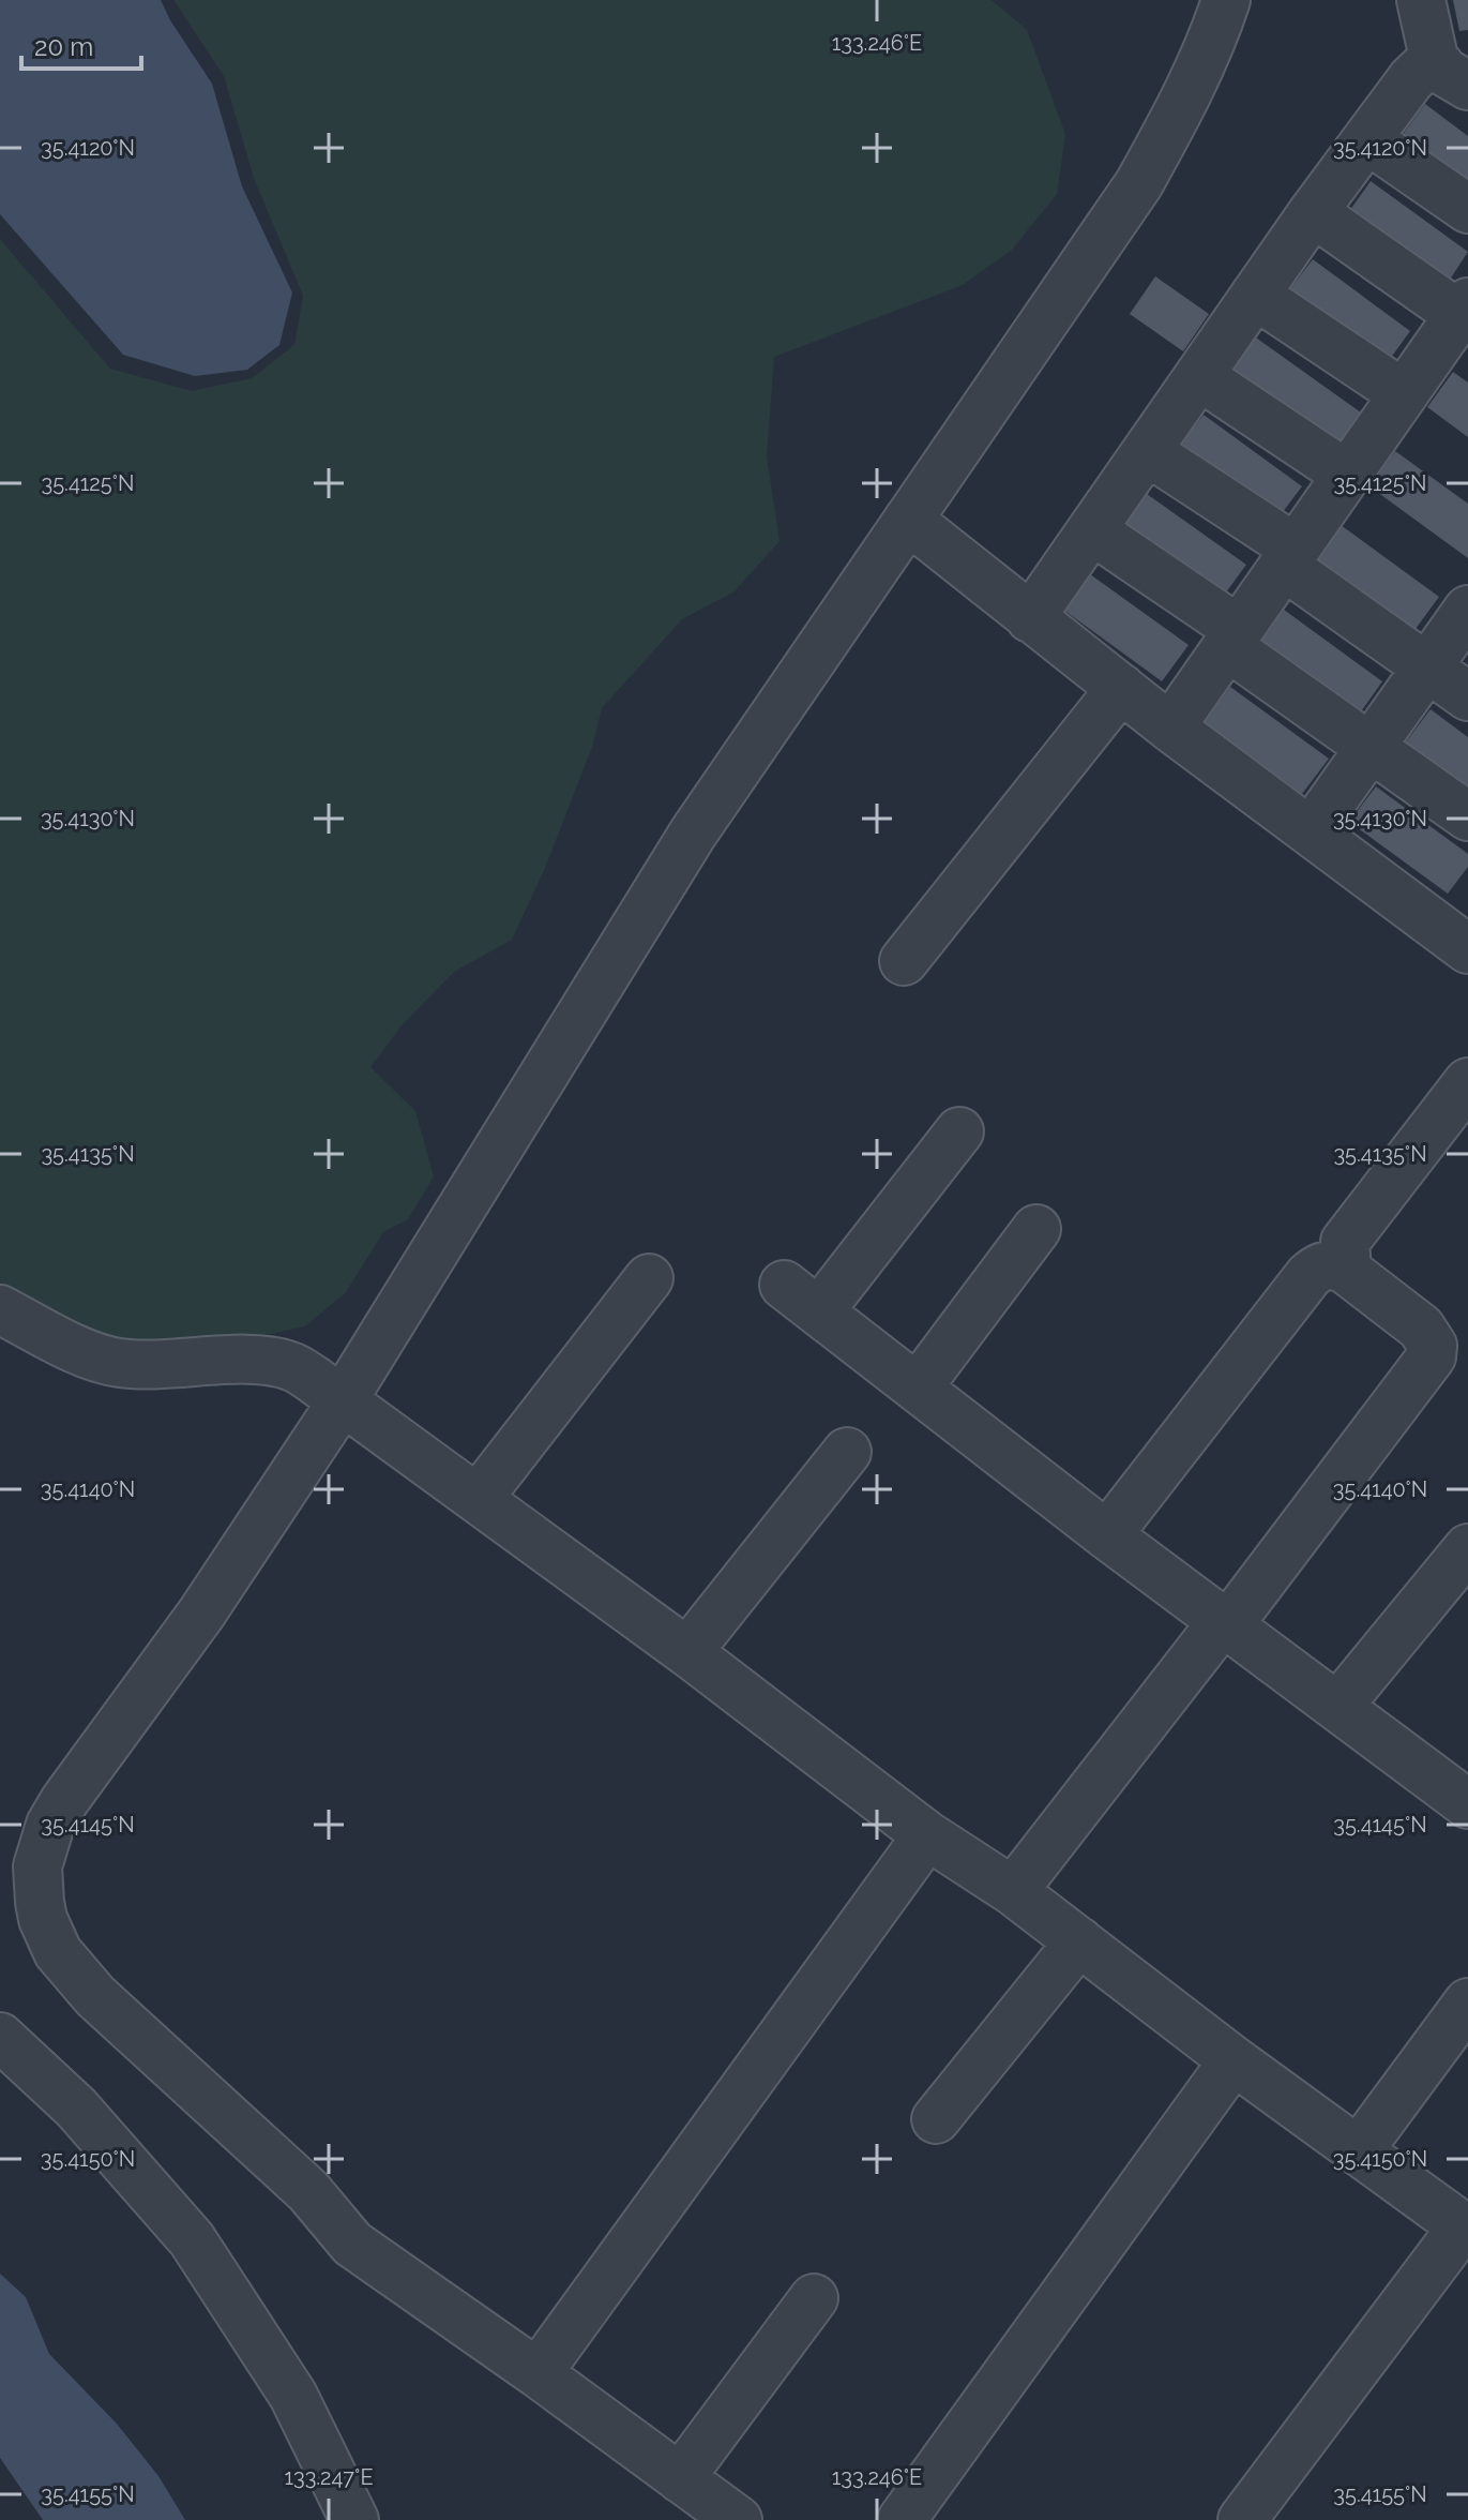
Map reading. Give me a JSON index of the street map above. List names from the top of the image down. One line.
{"scale_bar":"20 m","coordinates":["133.246°E","35.4120°N","35.4125°N","35.4130°N","35.4135°N","35.4140°N","35.4145°N","35.4150°N","133.247°E","35.4155°N"]}
